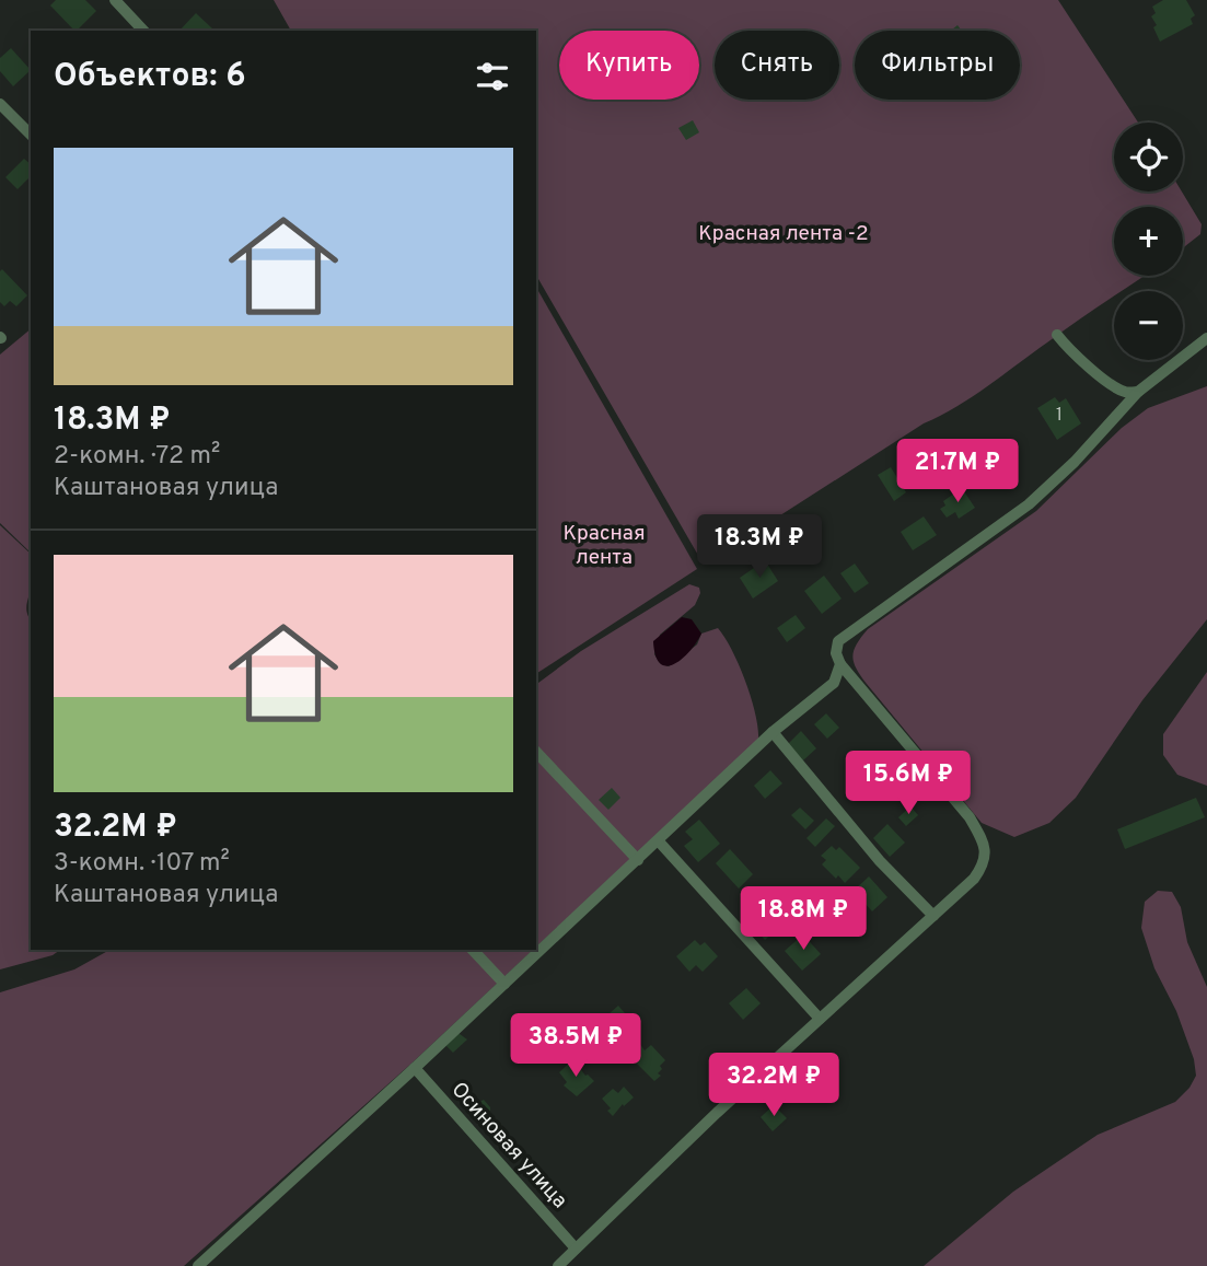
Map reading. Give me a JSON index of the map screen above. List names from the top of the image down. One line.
{"streets":{"street":["Осиновая улица"]},"parks":["Красная лента -2","Красная лента"],"house_numbers":["1"],"page":{"chip":["Купить","Снять","Фильтры"],"heading":"Объектов: 6","map_buttons":["+","−"],"list":[{"name":"18.3M ₽","note":"2-комн. · 72 m² · Каштановая улица"},{"name":"32.2M ₽","note":"3-комн. · 107 m² · Каштановая улица"}],"price":["21.7M ₽","18.3M ₽","15.6M ₽","18.8M ₽","38.5M ₽","32.2M ₽"]}}
